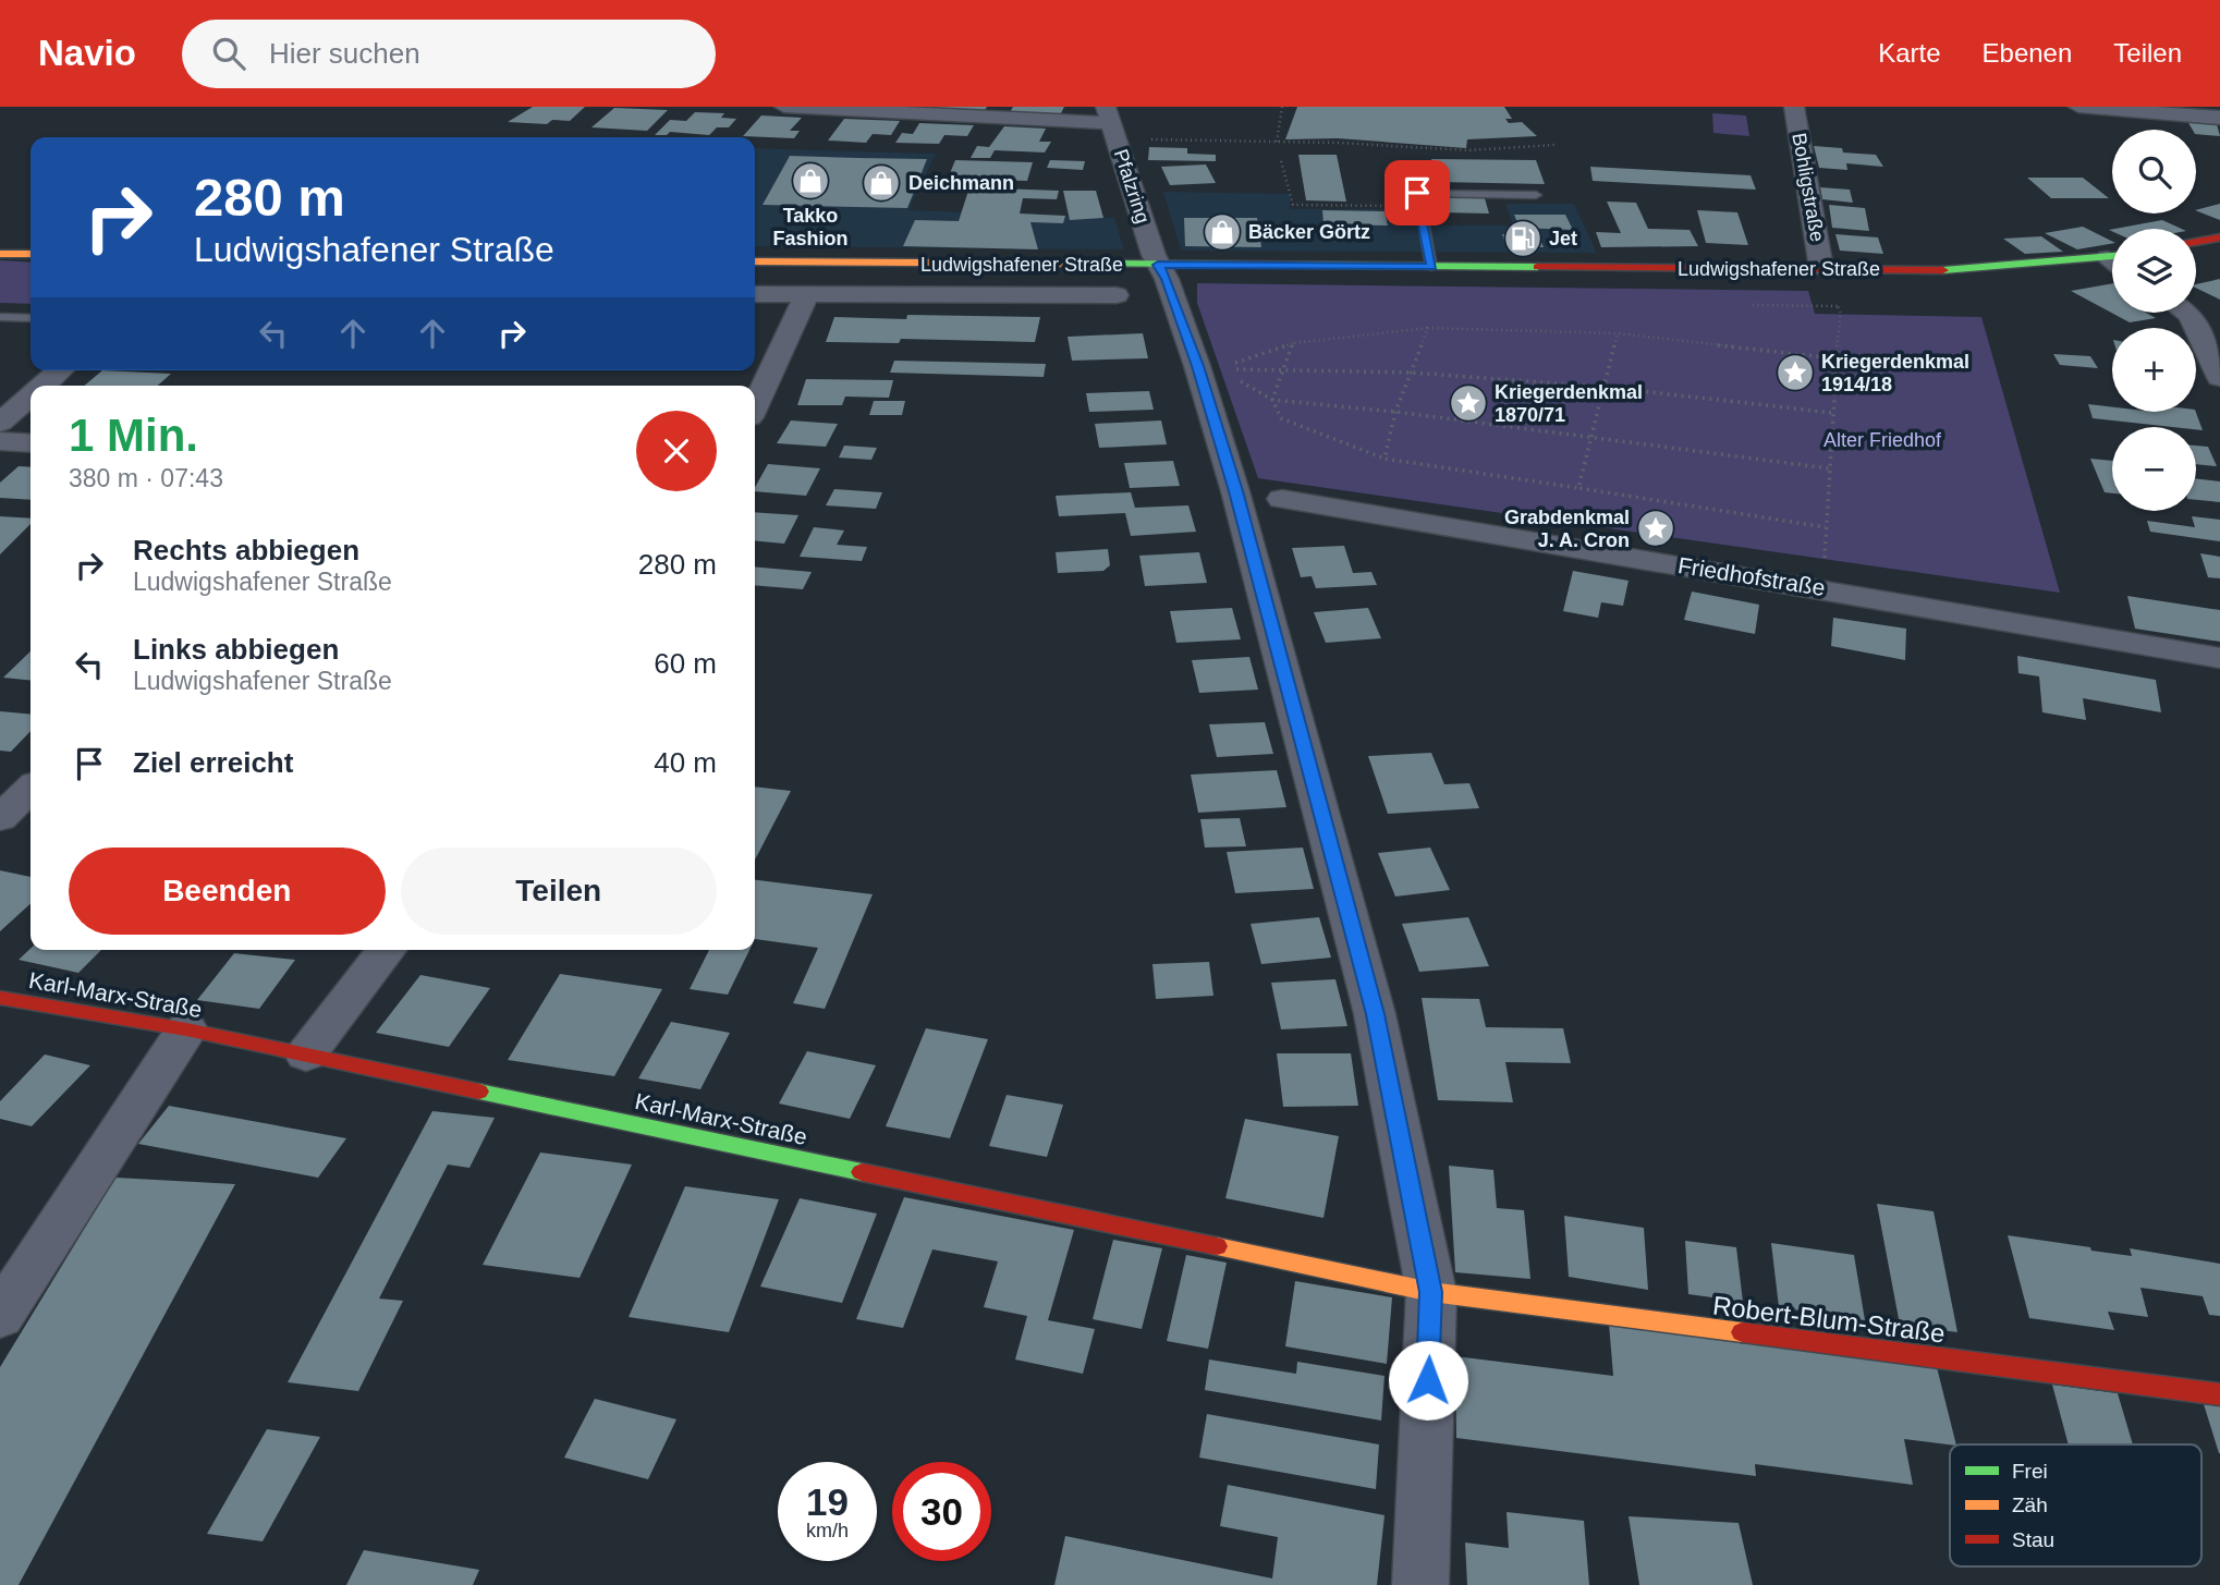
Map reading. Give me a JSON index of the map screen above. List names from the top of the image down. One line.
{"streets":{"main road":["Ludwigshafener Straße","Karl-Marx-Straße","Robert-Blum-Straße"],"street":["Pfalzring","Bohligstraße","Friedhofstraße"]},"crossings":[["Pfalzring","Ludwigshafener Straße"],["Pfalzring","Karl-Marx-Straße"],["Pfalzring","Robert-Blum-Straße"],["Bohligstraße","Ludwigshafener Straße"],["Karl-Marx-Straße","Robert-Blum-Straße"]],"parks":["Alter Friedhof"],"places":{"shop":["Takko Fashion","Deichmann","Bäcker Görtz"],"fuel station":["Jet"],"place":["Kriegerdenkmal 1914/18","Kriegerdenkmal 1870/71","Grabdenkmal J. A. Cron"]},"legend":["Frei","Zäh","Stau"],"page":{"header":"Navio","search":"Hier suchen","nav":["Karte","Ebenen","Teilen"],"map_buttons":["+","−"],"turn":["280 m","Ludwigshafener Straße"],"heading":["1 Min.","380 m · 07:43"],"list":[{"name":"Rechts abbiegen","note":"Ludwigshafener Straße","value":"280 m"},{"name":"Links abbiegen","note":"Ludwigshafener Straße","value":"60 m"},{"name":"Ziel erreicht","value":"40 m"}],"buttons":["Beenden","Teilen"],"speed":"19 km/h","limit":"30"}}
